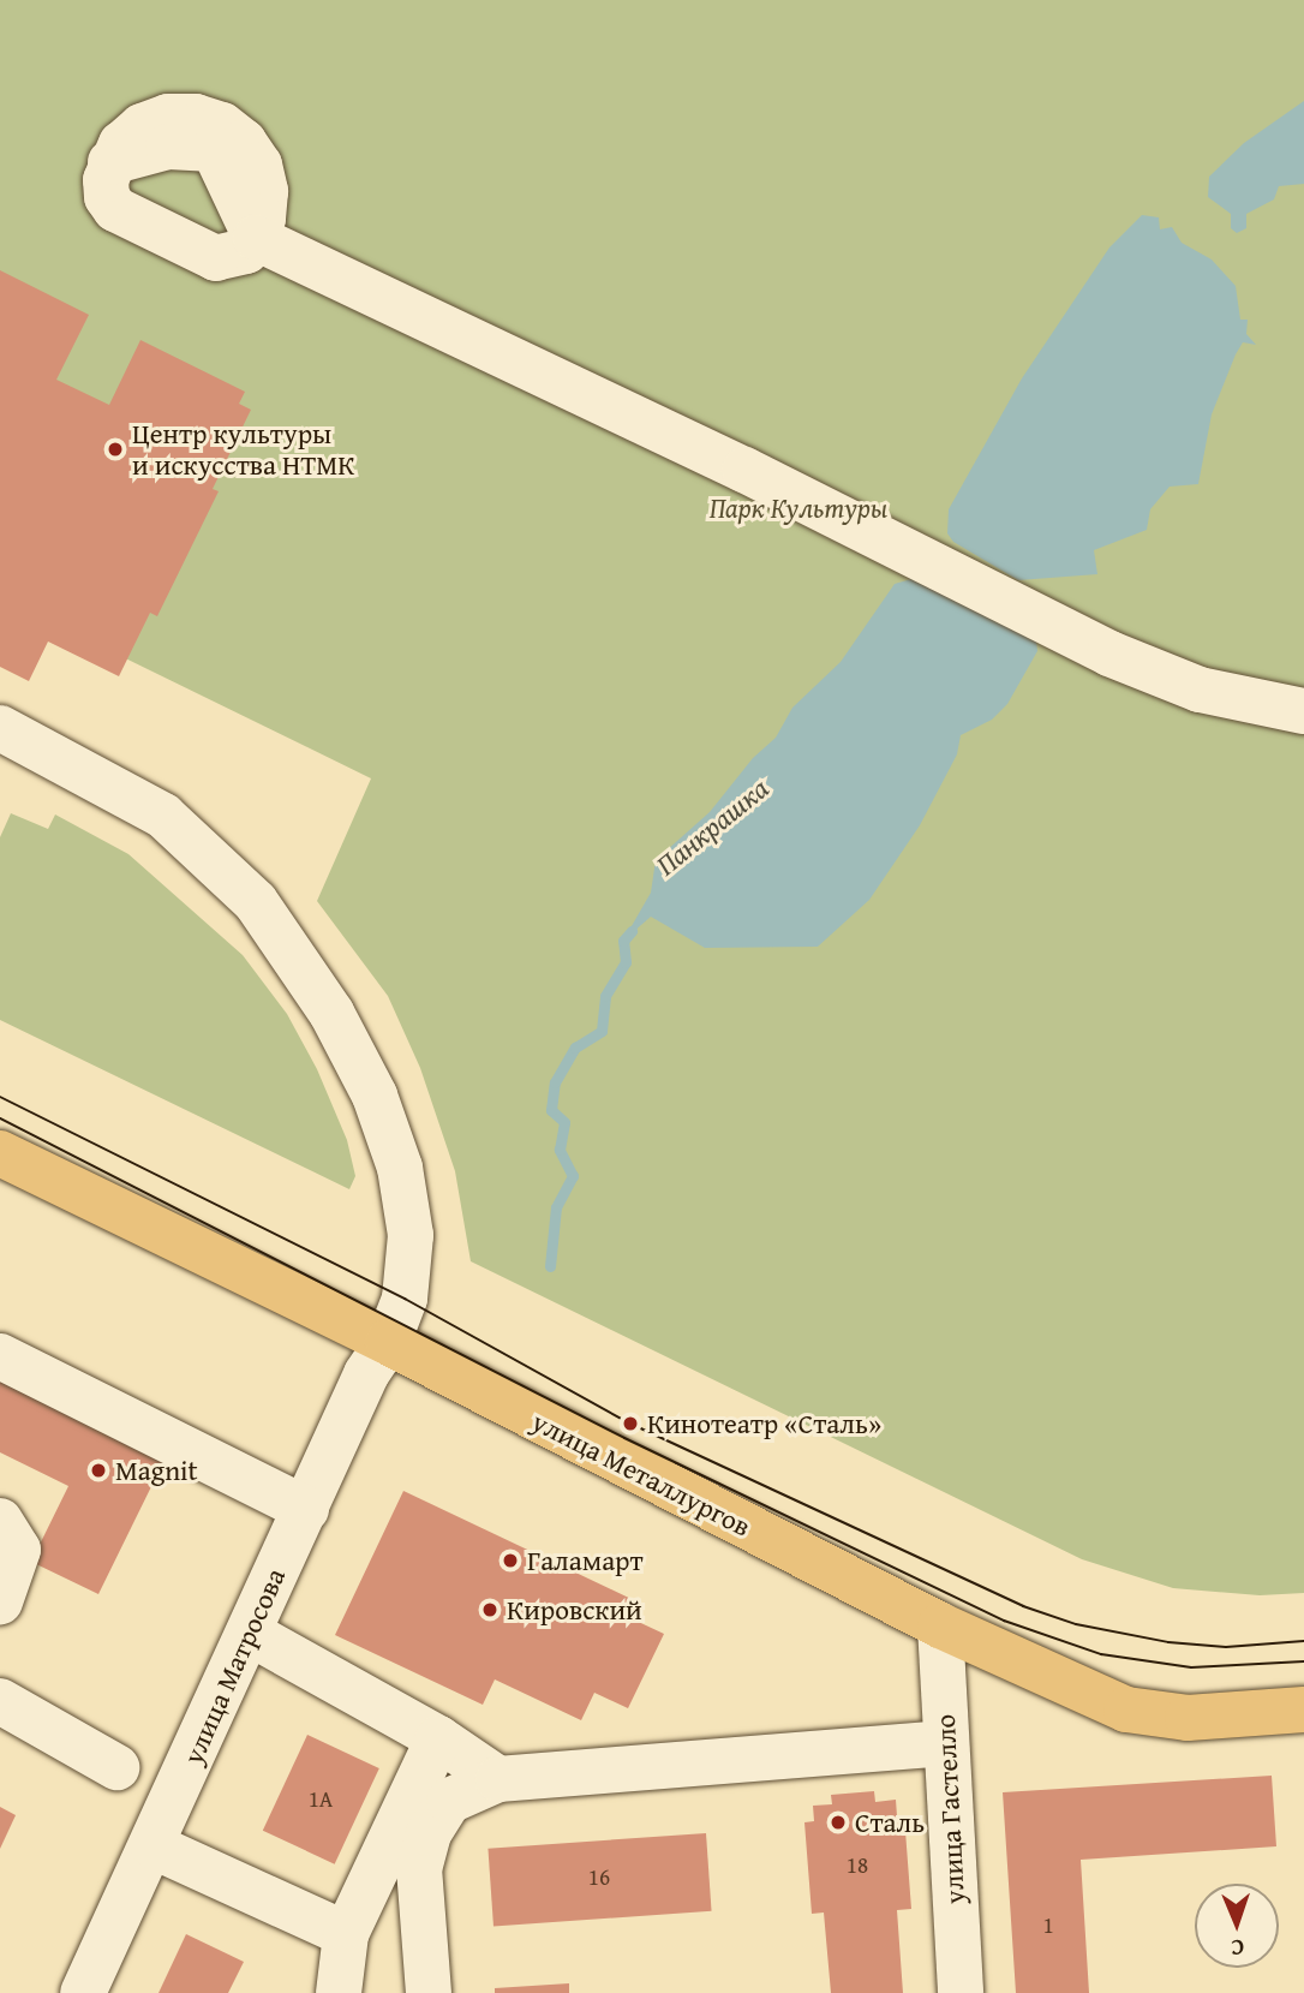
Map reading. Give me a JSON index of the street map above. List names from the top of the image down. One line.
{"streets":{"main road":["улица Металлургов"],"street":["улица Матросова","улица Гастелло"]},"crossings":[["улица Металлургов","улица Матросова"],["улица Металлургов","улица Гастелло"]],"water":["Панкрашка"],"parks":["Парк Культуры"],"places":["Центр культуры и искусства НТМК","Кинотеатр «Сталь»","Magnit","Галамарт","Кировский","Сталь"],"house_numbers":["1А","18","16","1"],"north":"bottom"}
